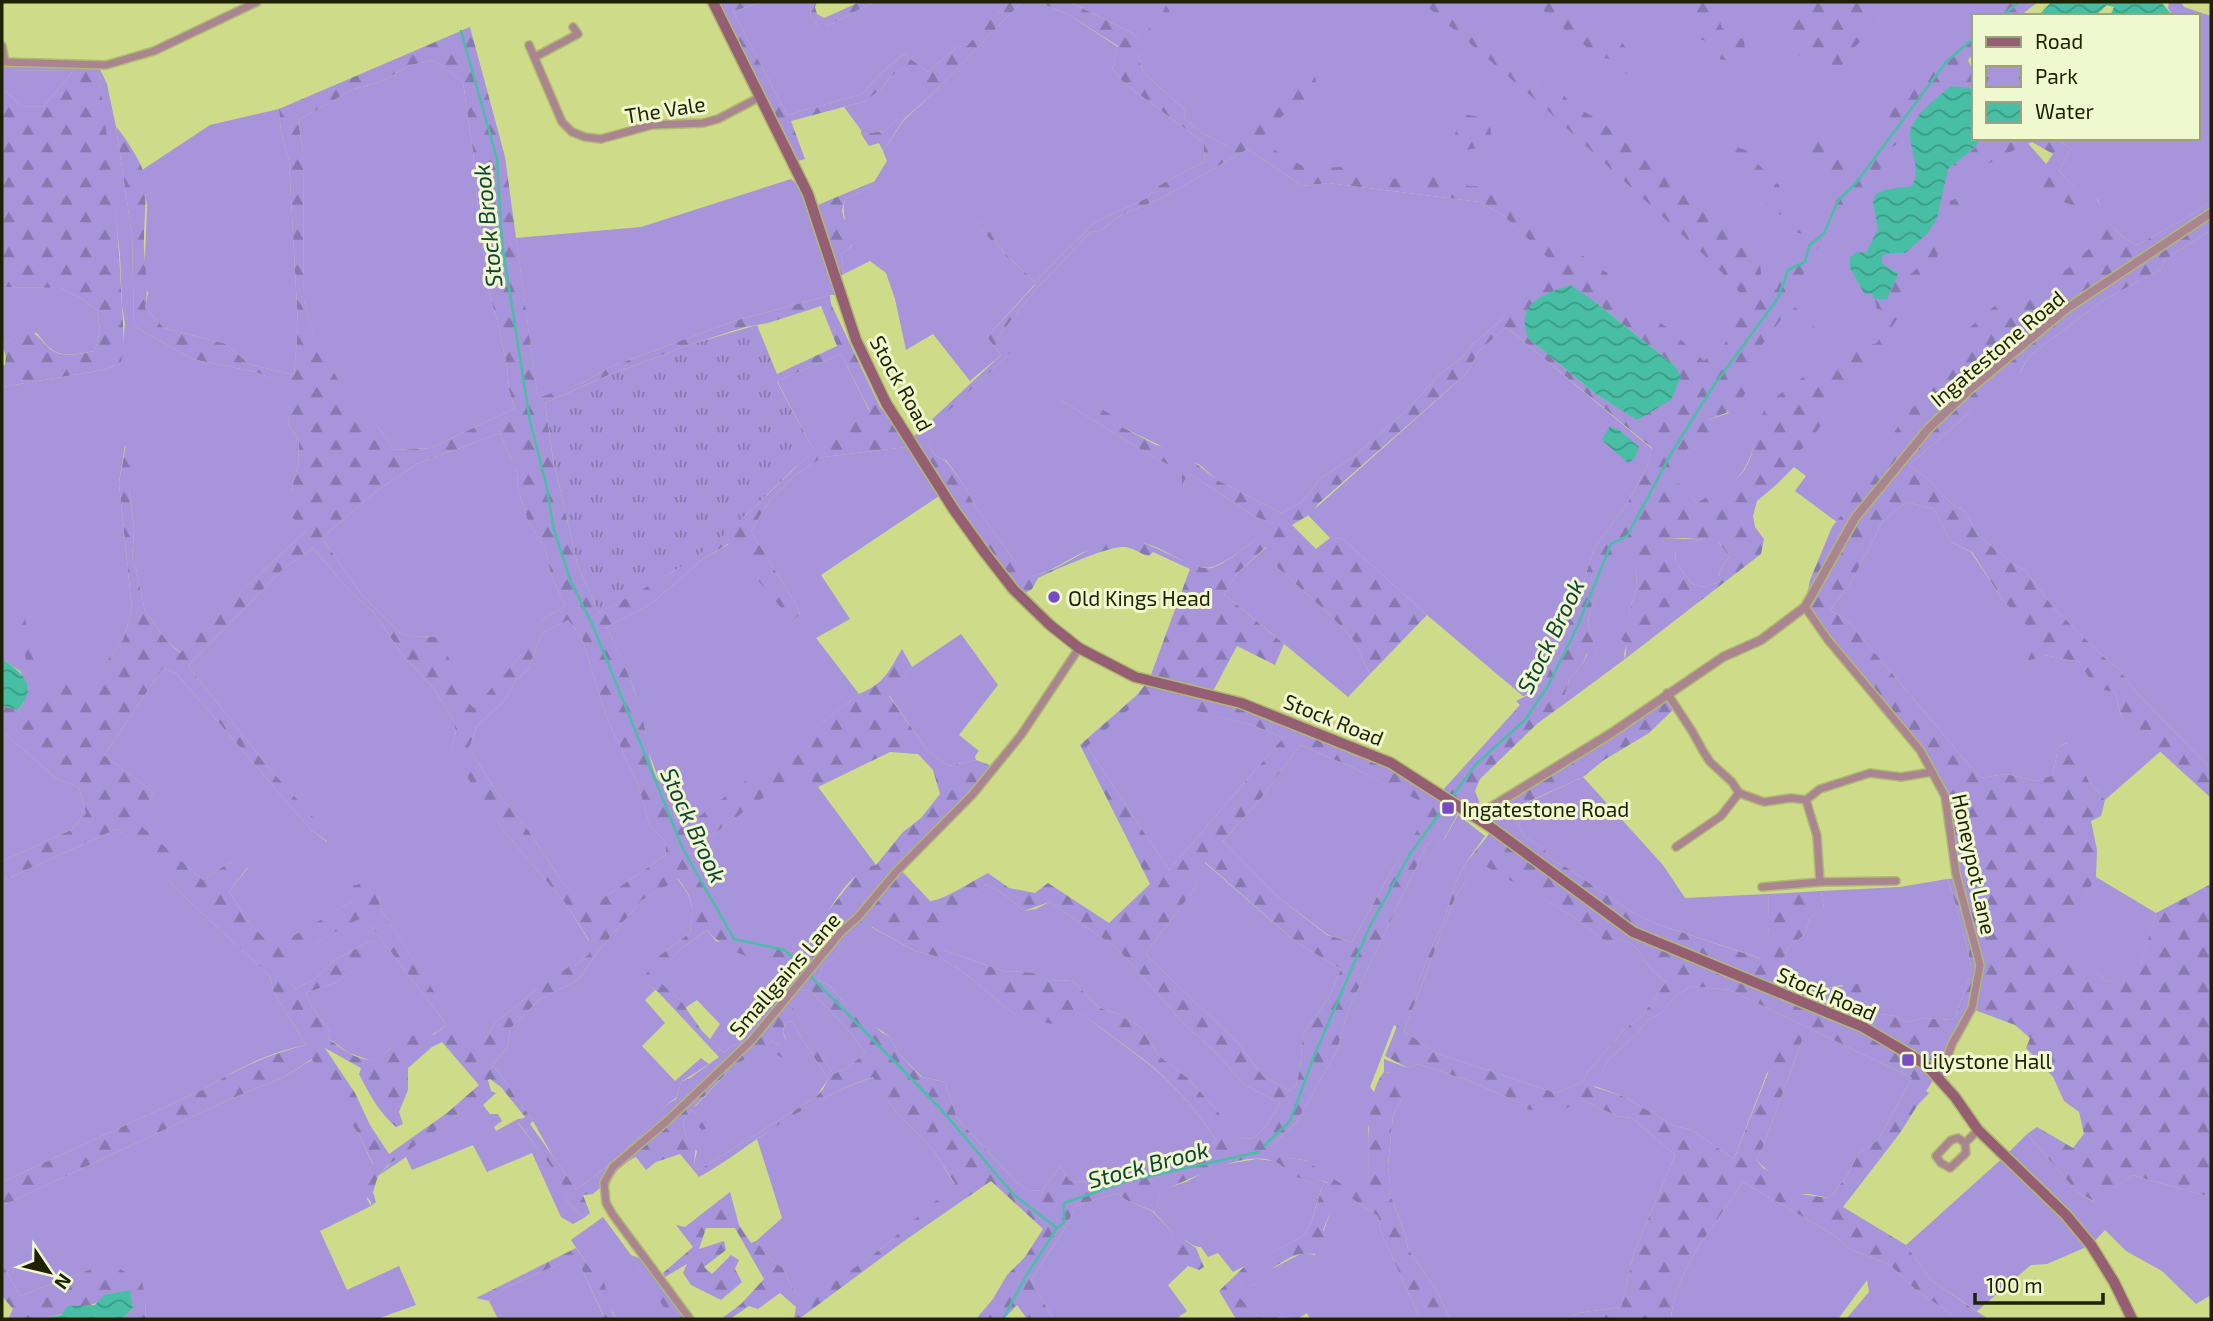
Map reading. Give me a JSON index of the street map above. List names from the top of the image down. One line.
{"streets":{"main road":["Stock Road"],"street":["The Vale","Ingatestone Road","Honeypot Lane","Smallgains Lane"]},"crossings":[["The Vale","Stock Road"],["Ingatestone Road","Stock Road"],["Ingatestone Road","Honeypot Lane"],["Stock Road","Honeypot Lane"],["Stock Road","Smallgains Lane"]],"water":["Stock Brook"],"places":{"other":["Old Kings Head"],"transit":["Ingatestone Road","Lilystone Hall"]},"legend":["Road","Park","Water"],"scale_bar":"100 m","north":"bottom right"}
